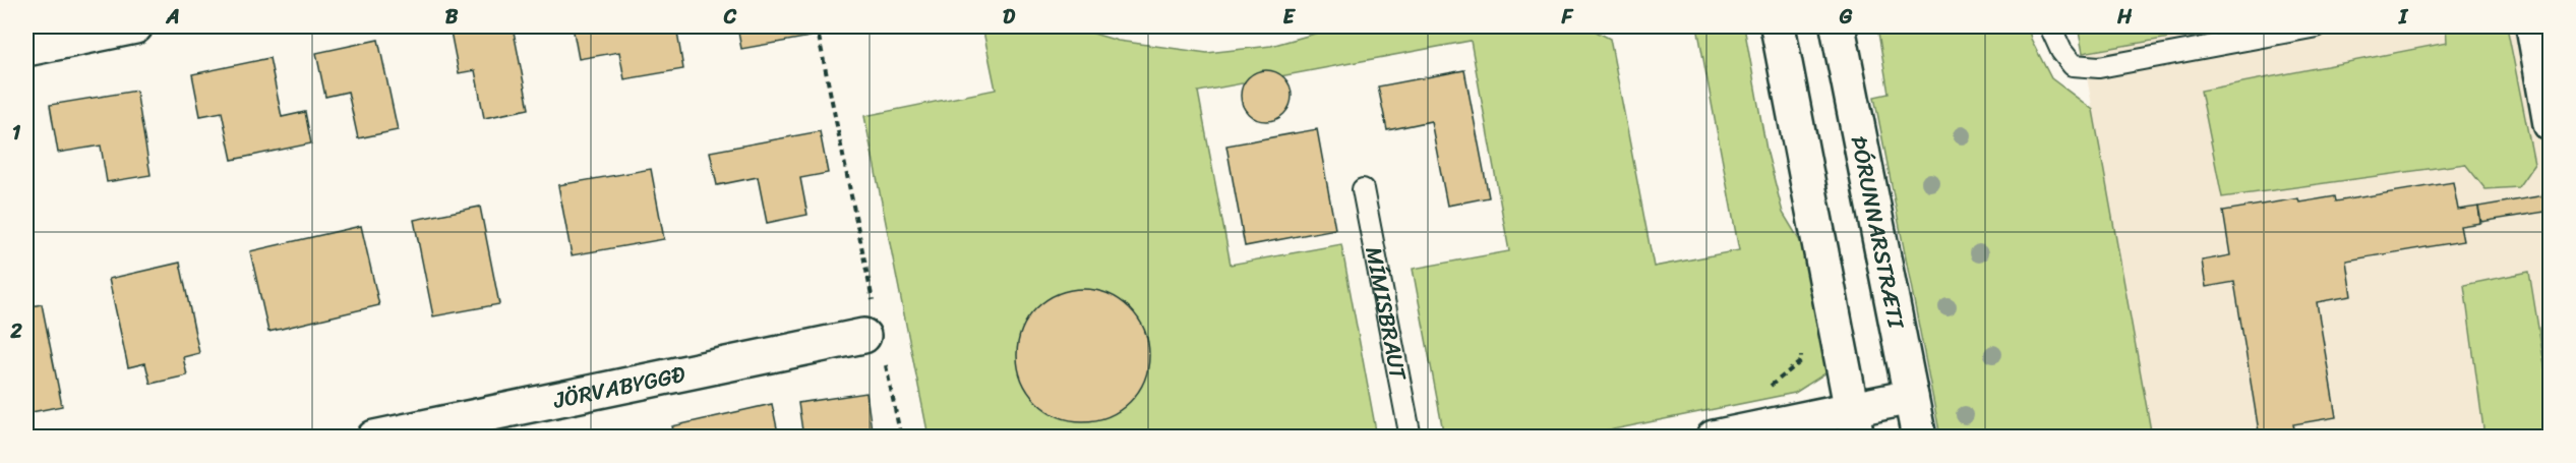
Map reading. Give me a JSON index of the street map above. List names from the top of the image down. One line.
{"streets":{"street":["ÞÓRUNNARSTRÆTI","JÖRVABYGGÐ"],"lane":["MÍMISBRAUT"]},"grid":{"columns":["A","B","C","D","E","F","G","H","I"],"rows":["1","2"]}}
